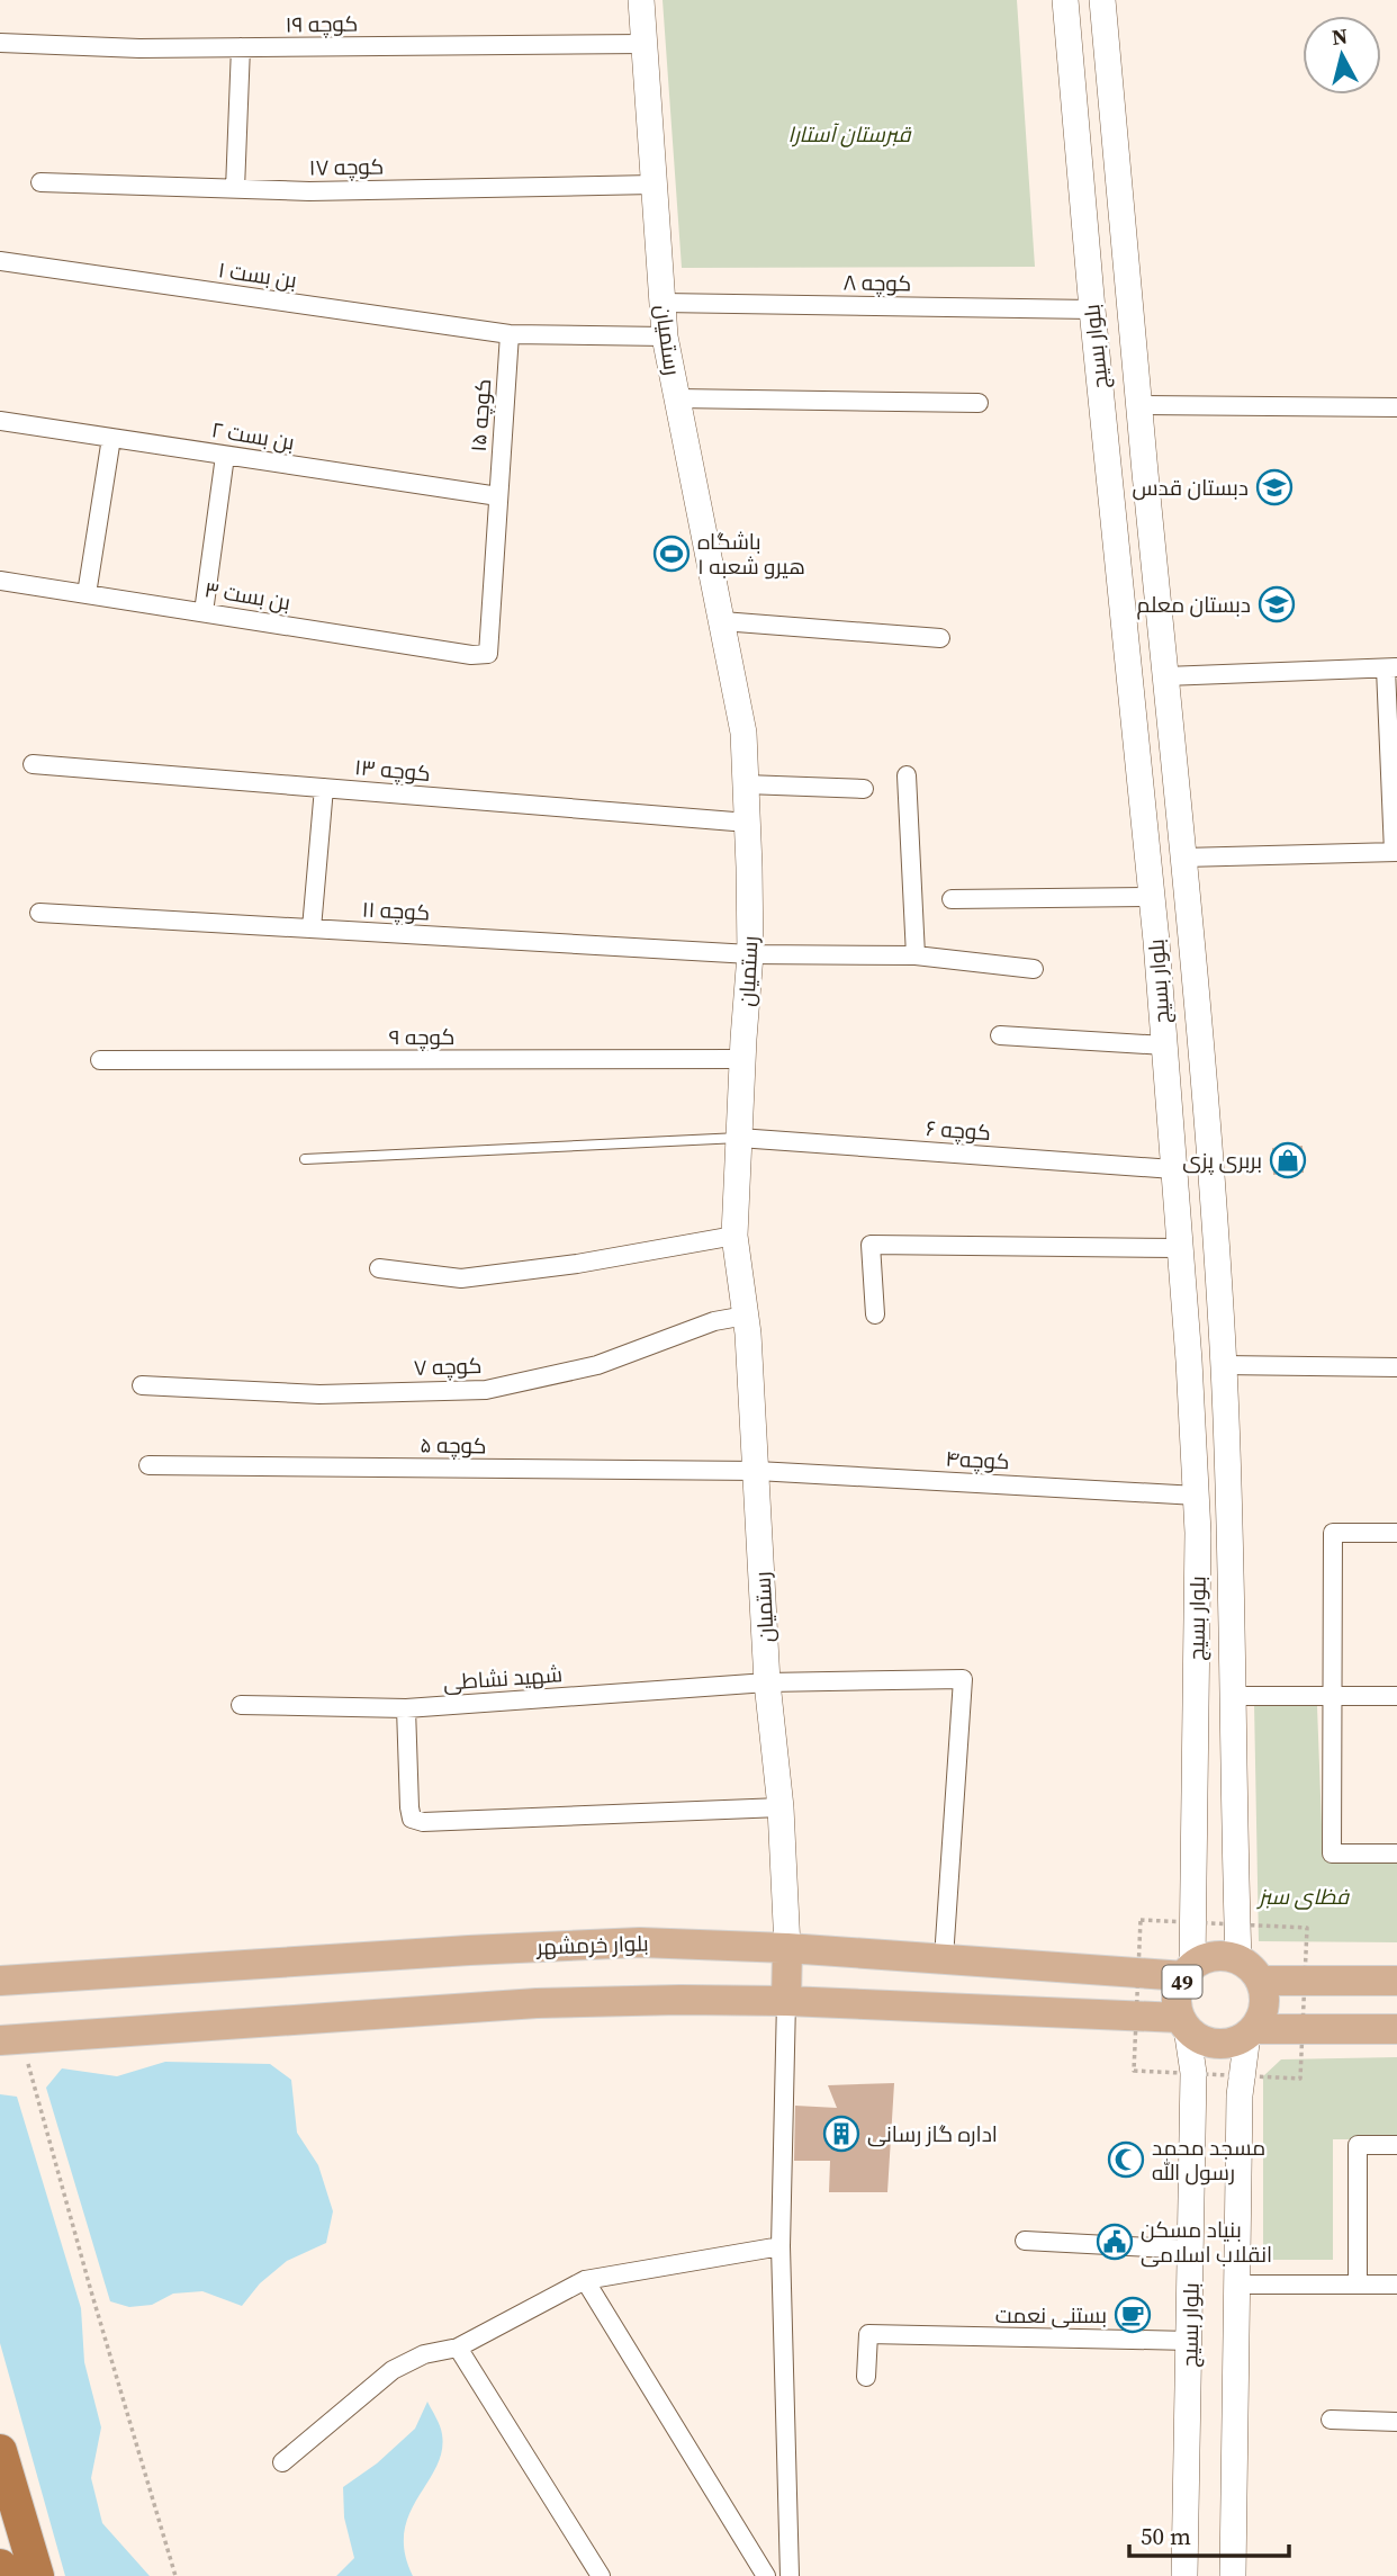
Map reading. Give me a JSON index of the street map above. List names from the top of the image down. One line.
{"streets":{"main road":["رستمیان","بلوار بسیج","بلوار خرمشهر","49"],"street":["کوچه ۱۹","کوچه ۱۷","بن بست ۱","کوچه ۸","کوچه ۱۵","بن بست ۲","بن بست ۳","کوچه ۱۳","کوچه ۱۱","کوچه ۹","کوچه ۶","کوچه ۷","کوچه ۵","کوچه۴","شهید نشاطی"]},"crossings":[["کوچه ۱۹","رستمیان"],["کوچه ۱۷","رستمیان"],["بن بست ۱","کوچه ۱۵"],["کوچه ۸","رستمیان"],["کوچه ۸","بلوار بسیج"],["رستمیان","کوچه ۱۳"],["رستمیان","کوچه ۱۱"],["رستمیان","کوچه ۹"],["رستمیان","کوچه ۶"],["رستمیان","کوچه ۷"],["رستمیان","کوچه ۵"],["رستمیان","کوچه۴"],["رستمیان","شهید نشاطی"],["رستمیان","بلوار خرمشهر"],["بلوار بسیج","کوچه ۶"],["بلوار بسیج","کوچه۴"],["بلوار بسیج","بلوار خرمشهر"],["بلوار بسیج","49"],["کوچه ۱۵","بن بست ۲"],["کوچه ۱۵","بن بست ۳"],["کوچه ۵","کوچه۴"],["شهید نشاطی","بلوار خرمشهر"],["بلوار خرمشهر","49"]],"parks":["قبرستان آستارا","فظای سبز"],"places":{"school or university":["دبستان قدس","دبستان معلم"],"sports":["باشگاه هیرو شعبه ۱"],"shop":["بربری پزی"],"building":["اداره گاز رسانی"],"mosque":["مسجد محمد رسول الله"],"public building":["بنیاد مسکن انقلاب اسلامی"],"cafe":["بستنی نعمت"]},"scale_bar":"50 m","north":"top"}
